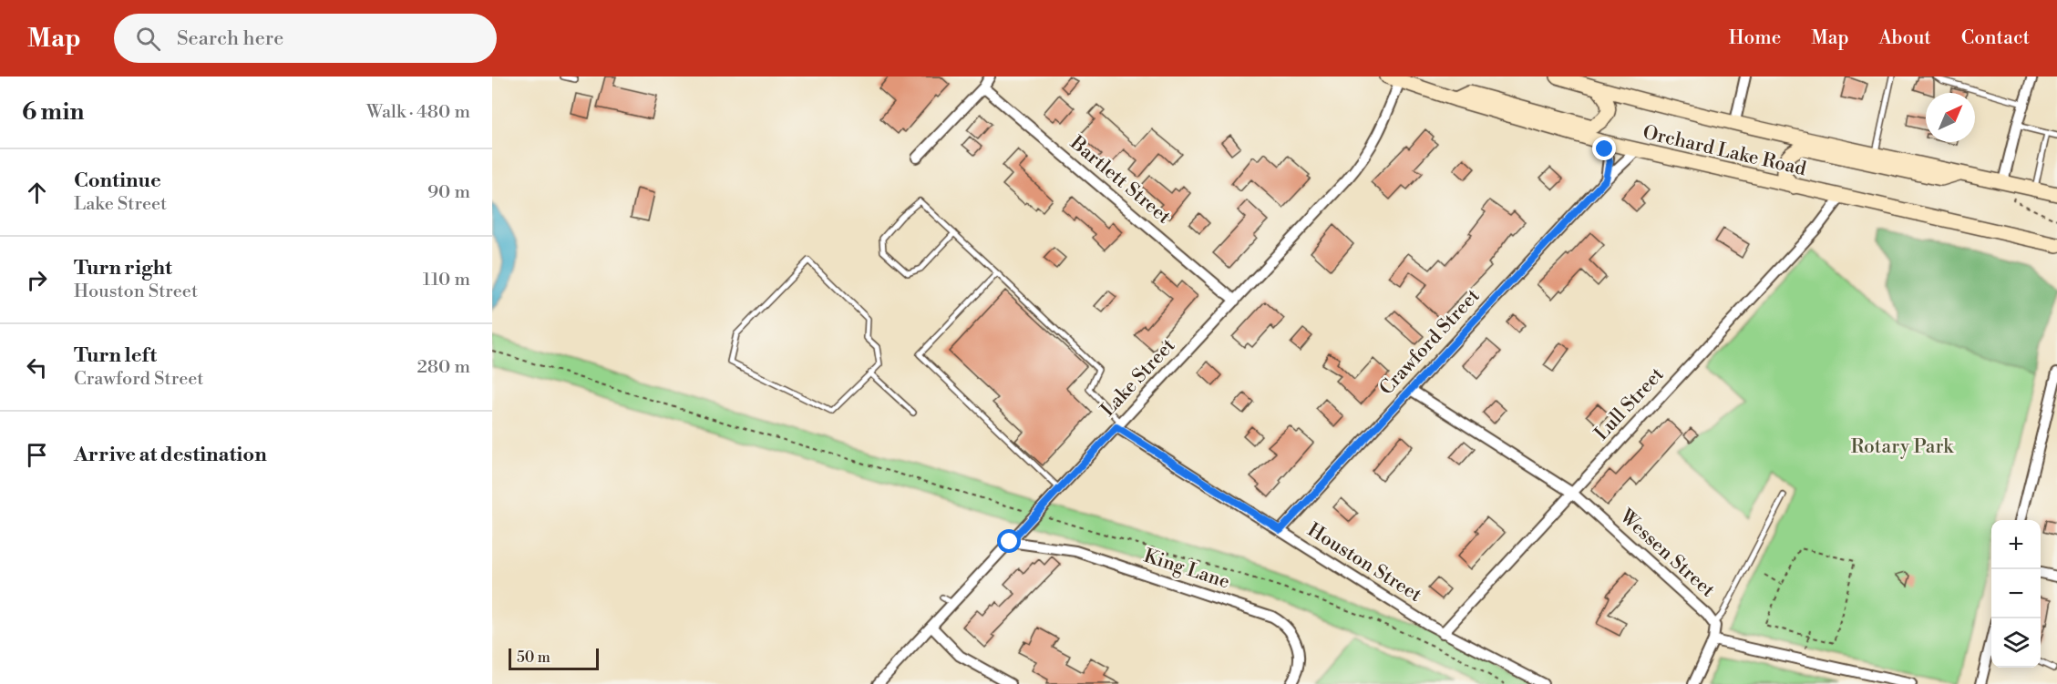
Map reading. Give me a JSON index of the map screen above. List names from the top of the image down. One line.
{"streets":{"main road":["Orchard Lake Road"],"street":["Bartlett Street","Crawford Street","Lake Street","Lull Street","Wessen Street","Houston Street","King Lane"]},"crossings":[["Orchard Lake Road","Crawford Street"],["Orchard Lake Road","Lake Street"],["Orchard Lake Road","Lull Street"],["Bartlett Street","Lake Street"],["Crawford Street","Wessen Street"],["Crawford Street","Houston Street"],["Lake Street","Houston Street"],["Lake Street","King Lane"],["Lull Street","Wessen Street"],["Lull Street","Houston Street"]],"parks":["Rotary Park"],"scale_bar":"50 m","north":"top right","page":{"header":"Map","search":"Search here","nav":["Home","Map","About","Contact"],"heading":["6 min","Walk · 480 m"],"list":[["Continue","Lake Street","90 m"],["Turn right","Houston Street","110 m"],["Turn left","Crawford Street","280 m"],"Arrive at destination"],"map_buttons":["+","−"],"scale":"50 m"}}
